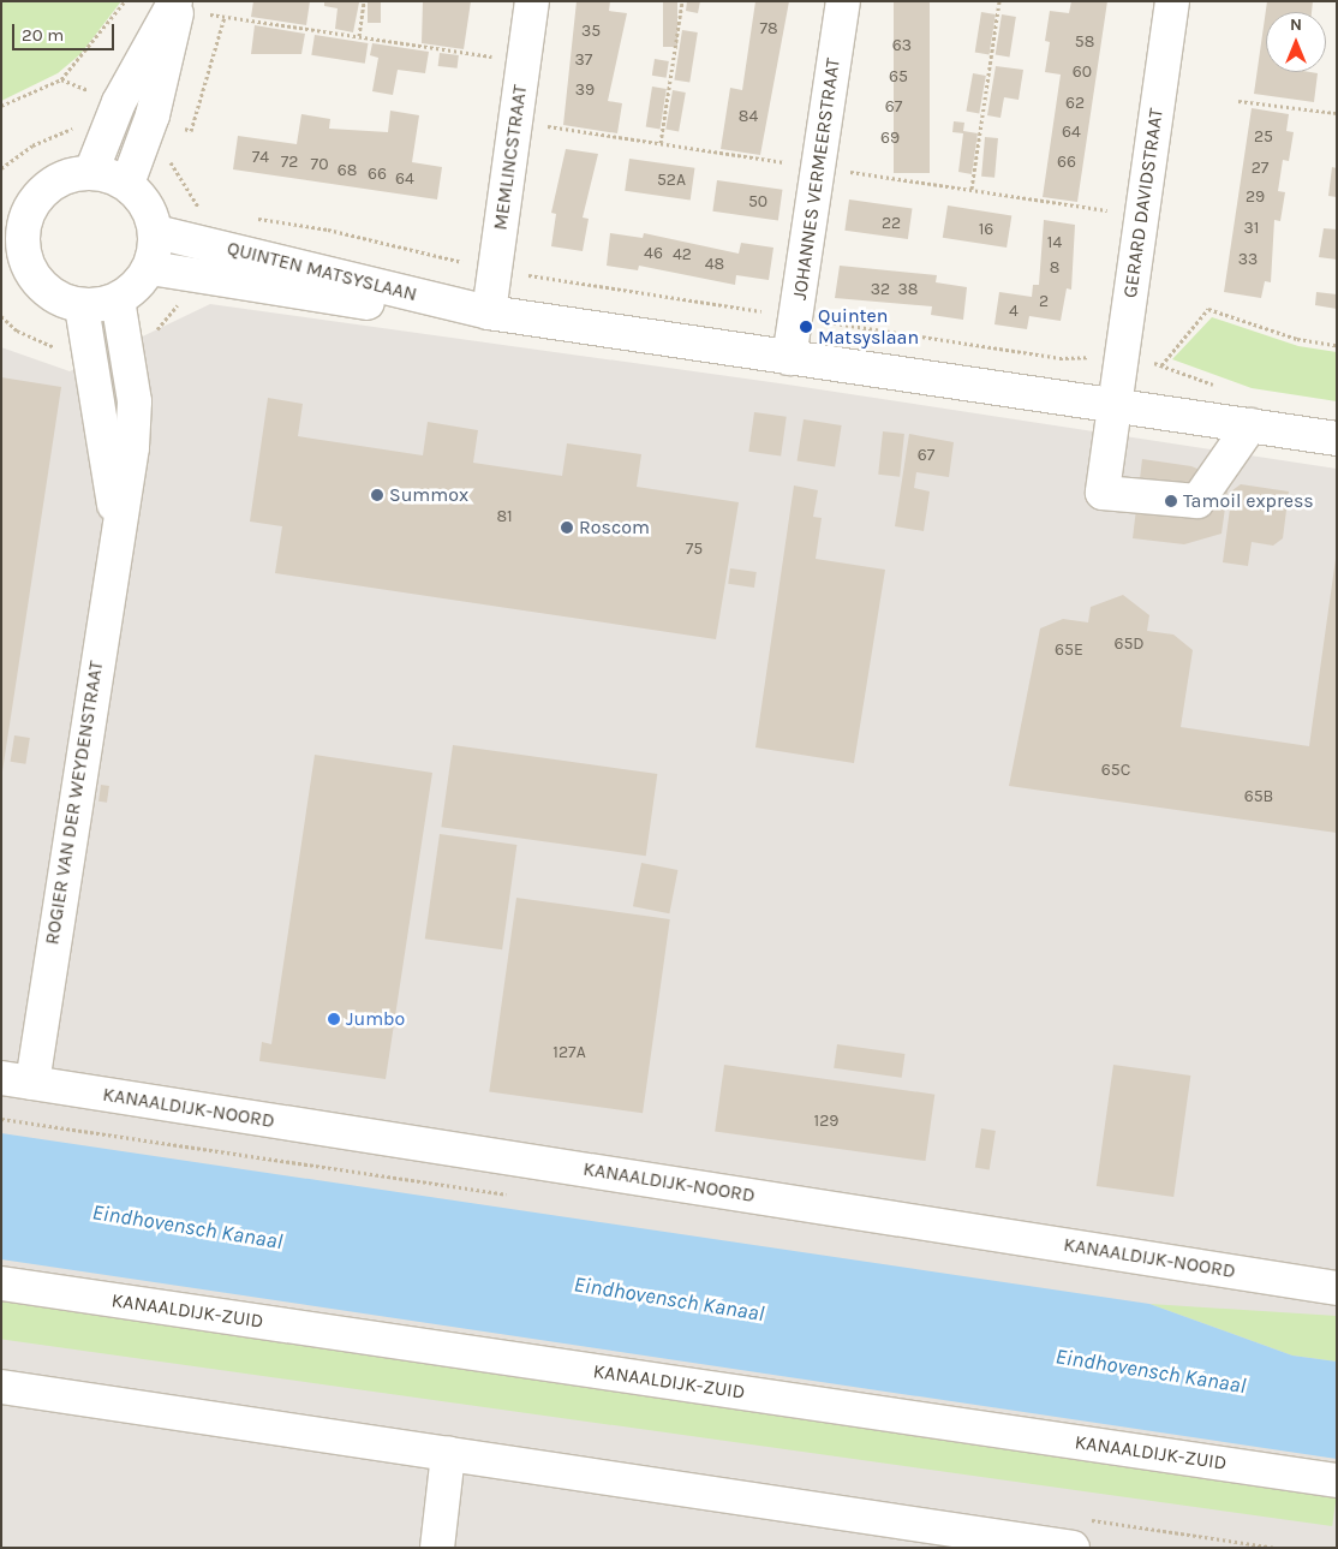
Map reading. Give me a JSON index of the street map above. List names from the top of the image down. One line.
{"streets":{"street":["MEMLINCSTRAAT","JOHANNES VERMEERSTRAAT","GERARD DAVIDSTRAAT","QUINTEN MATSYSLAAN","ROGIER VAN DER WEYDENSTRAAT","KANAALDIJK-NOORD","KANAALDIJK-ZUID"]},"crossings":[["MEMLINCSTRAAT","QUINTEN MATSYSLAAN"],["JOHANNES VERMEERSTRAAT","QUINTEN MATSYSLAAN"],["GERARD DAVIDSTRAAT","QUINTEN MATSYSLAAN"],["QUINTEN MATSYSLAAN","ROGIER VAN DER WEYDENSTRAAT"],["ROGIER VAN DER WEYDENSTRAAT","KANAALDIJK-NOORD"]],"water":["Eindhovensch Kanaal"],"places":["Quinten Matsyslaan","Summox","Tamoil express","Roscom","Jumbo"],"house_numbers":["78","35","58","63","37","60","65","39","62","67","84","64","25","69","74","72","66","70","27","68","66","64","52A","29","50","22","31","16","14","46","42","33","48","8","32","38","2","4","67","81","75","65D","65E","65C","65B","127A","129"],"scale_bar":"20 m","north":"top"}
